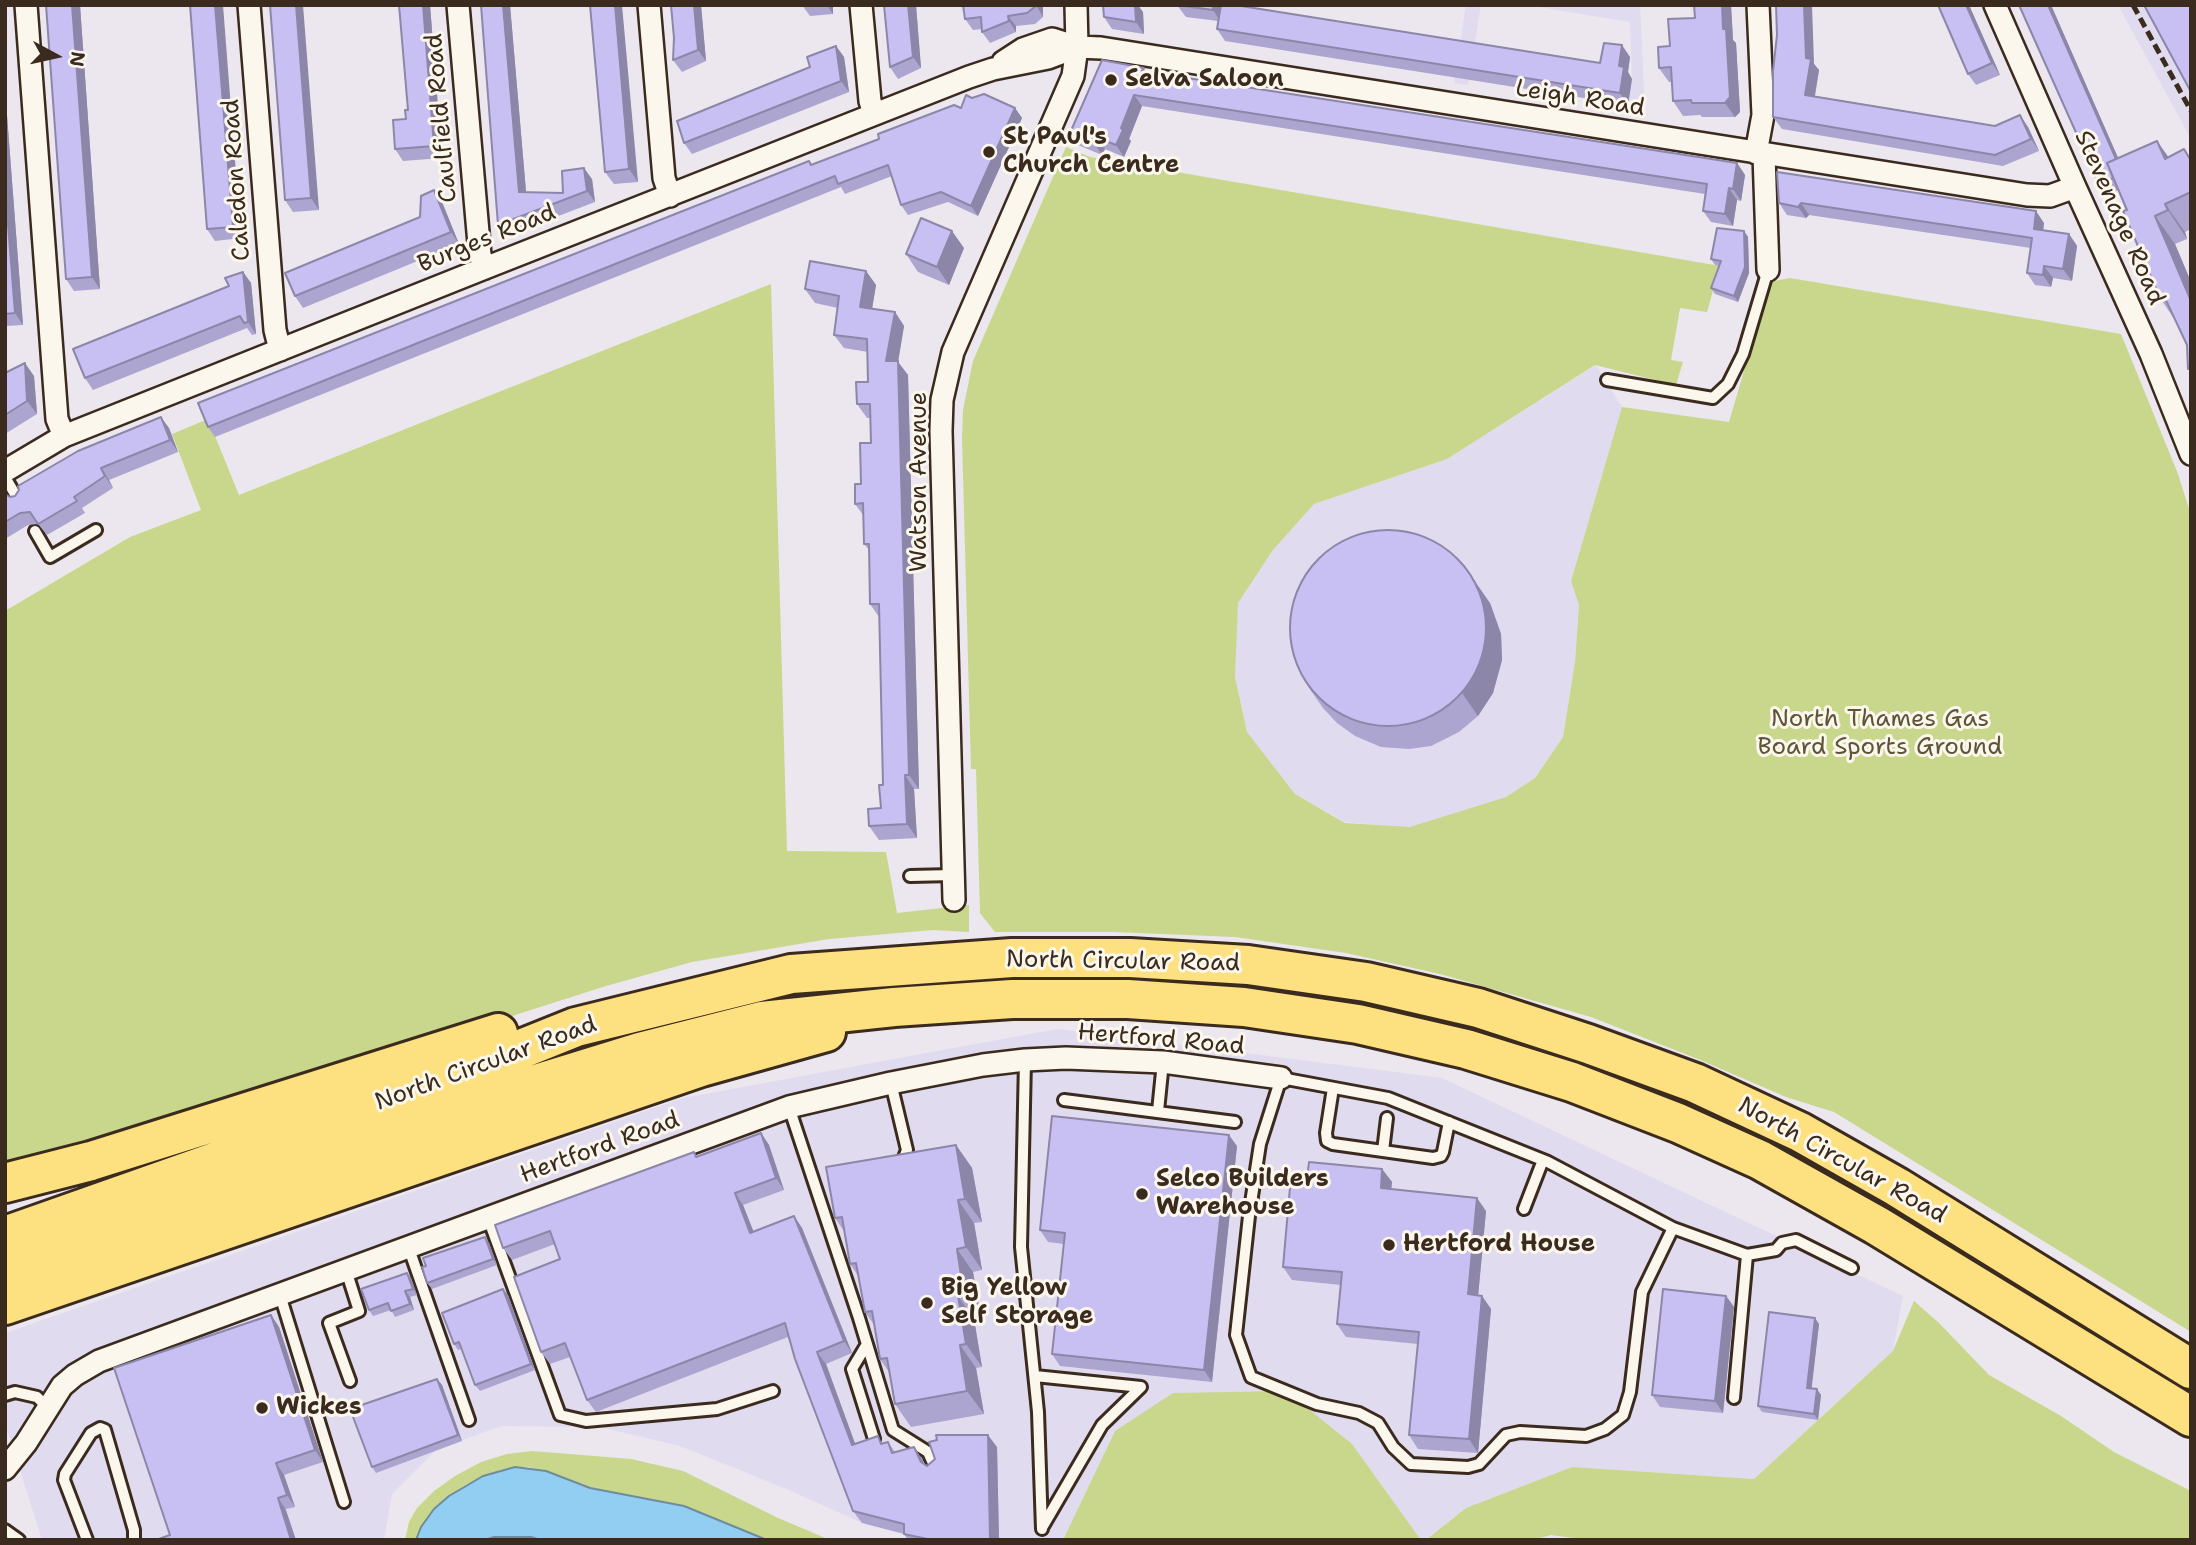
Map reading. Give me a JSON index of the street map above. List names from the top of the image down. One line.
{"streets":{"highway":["North Circular Road"],"street":["Leigh Road","Caulfield Road","Caledon Road","Stevenage Road","Burges Road","Watson Avenue","Hertford Road"]},"crossings":[["Leigh Road","Stevenage Road"],["Leigh Road","Burges Road"],["Leigh Road","Watson Avenue"],["Caulfield Road","Burges Road"],["Caledon Road","Burges Road"],["Burges Road","Watson Avenue"]],"parks":["North Thames Gas Board Sports Ground"],"places":["Selva Saloon","St Paul's Church Centre","Selco Builders Warehouse","Hertford House","Big Yellow Self Storage","Wickes"],"north":"right"}
